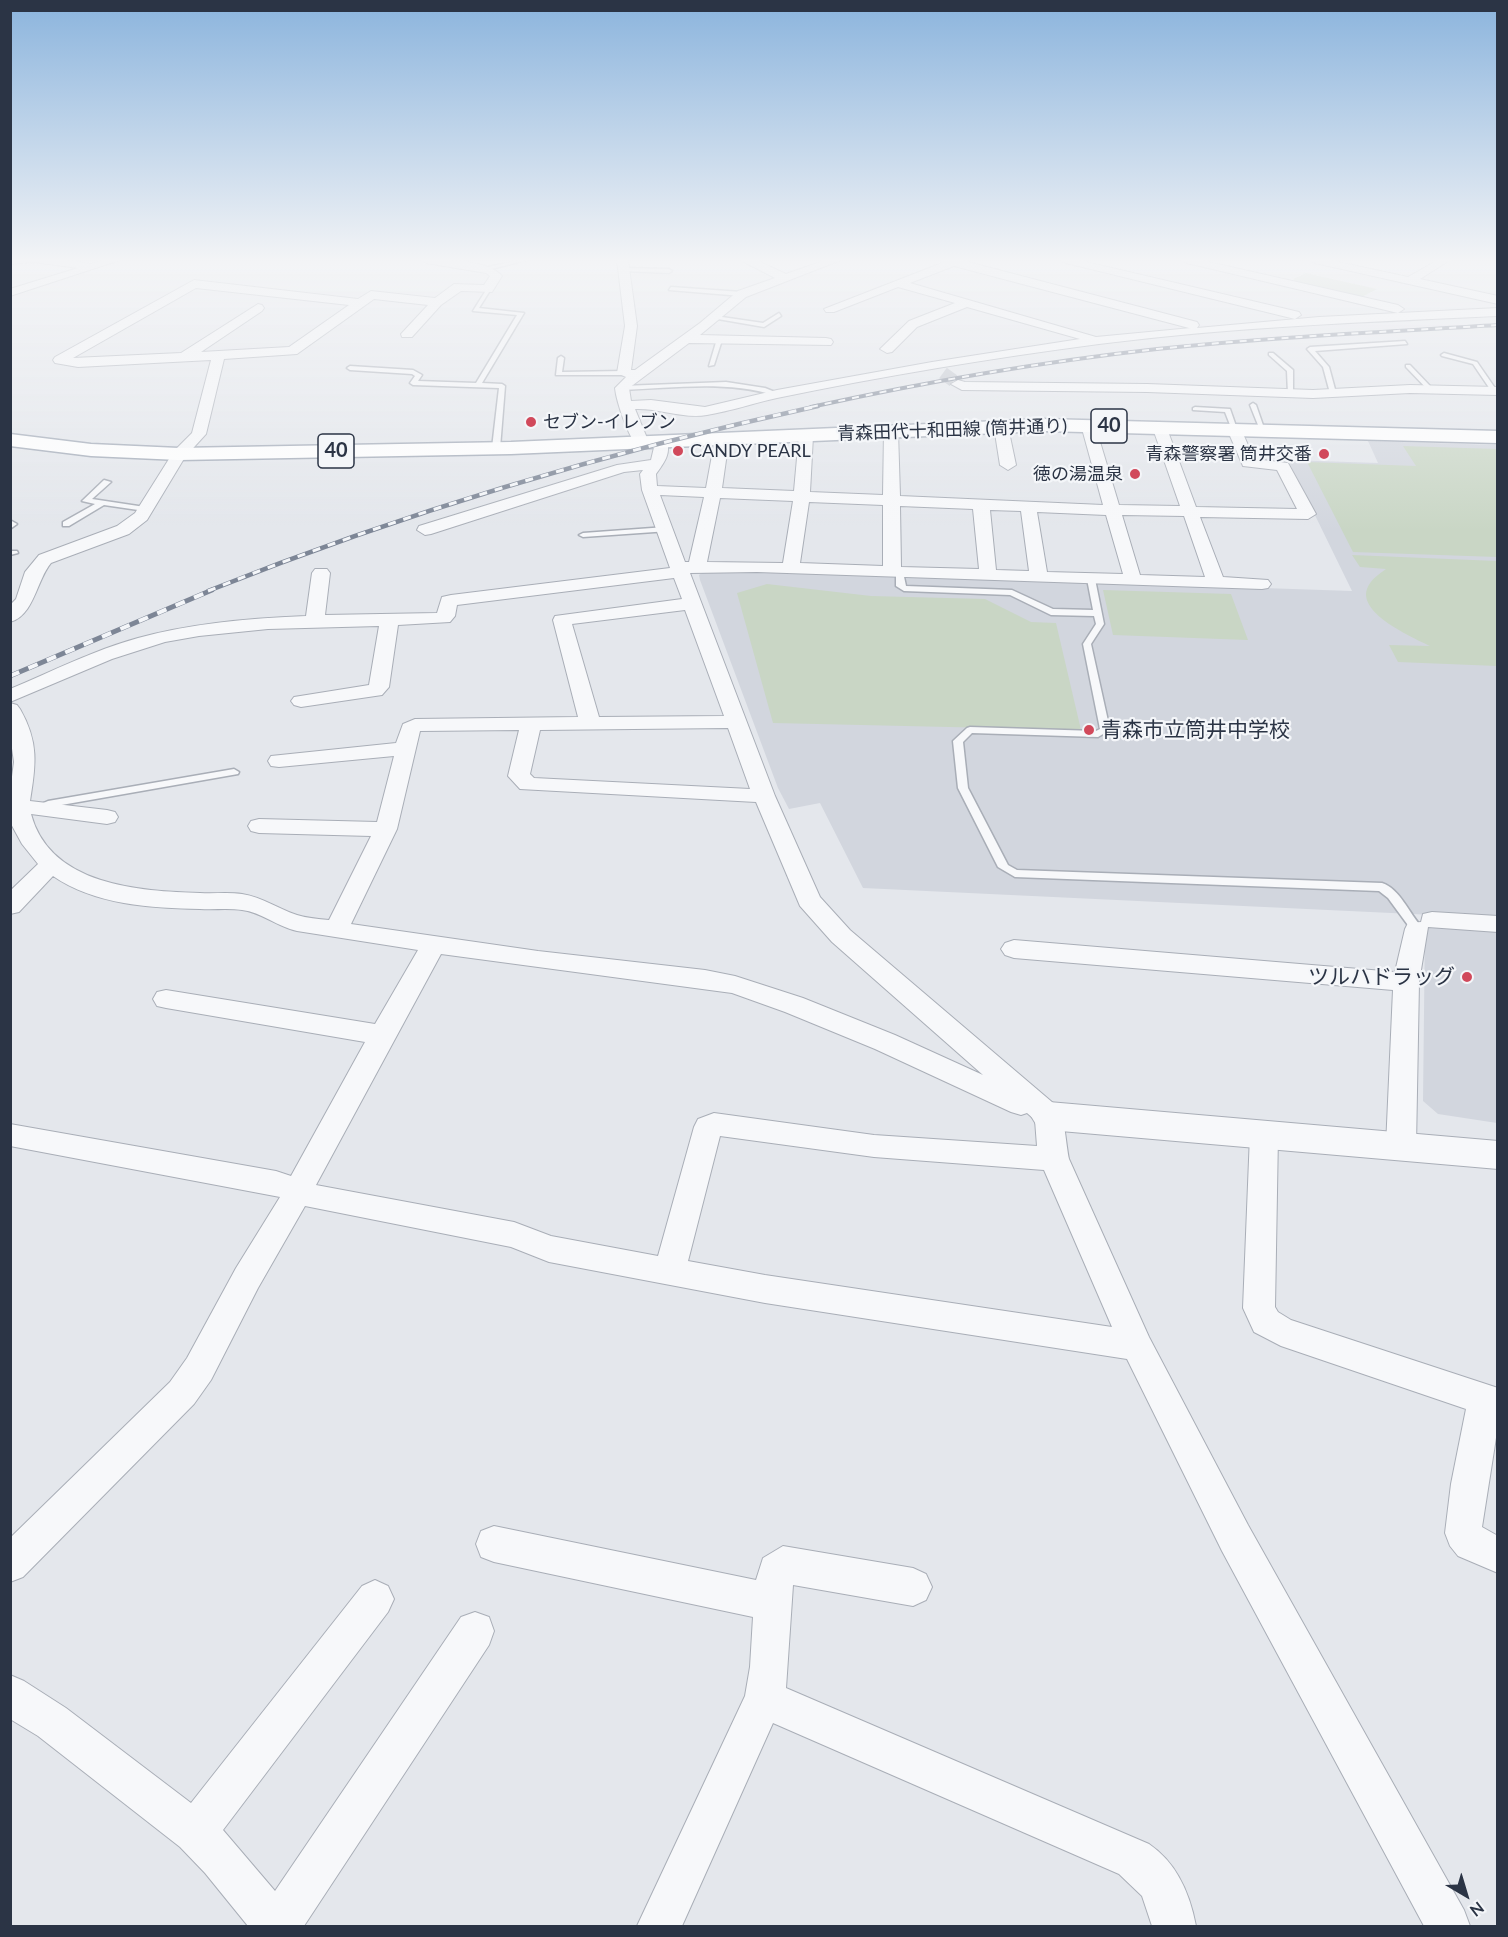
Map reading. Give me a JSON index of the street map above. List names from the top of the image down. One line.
{"streets":{"main road":["40","青森田代十和田線 (筒井通り)"]},"places":["セブン-イレブン","CANDY PEARL","青森警察署 筒井交番","徳の湯温泉","青森市立筒井中学校","ツルハドラッグ"],"north":"bottom right"}
